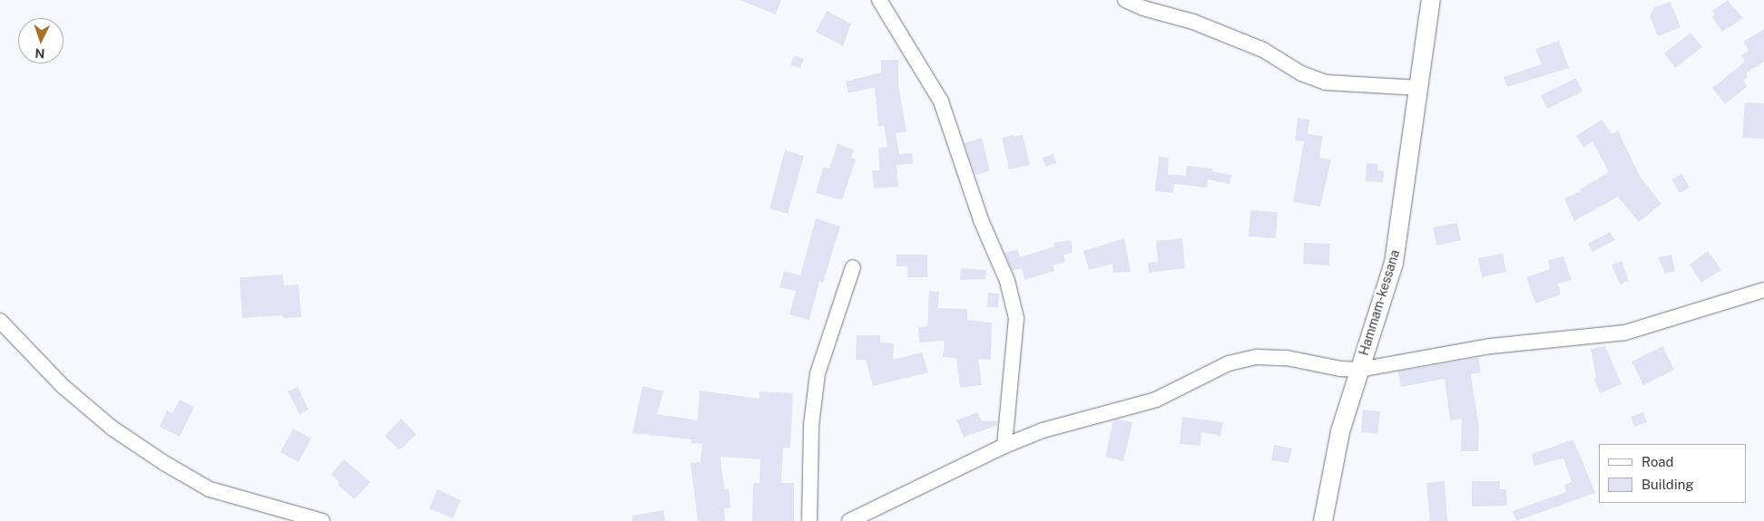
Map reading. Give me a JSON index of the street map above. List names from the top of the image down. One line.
{"streets":{"street":["Hammam-kessana"]},"legend":["Road","Building"],"north":"bottom"}
